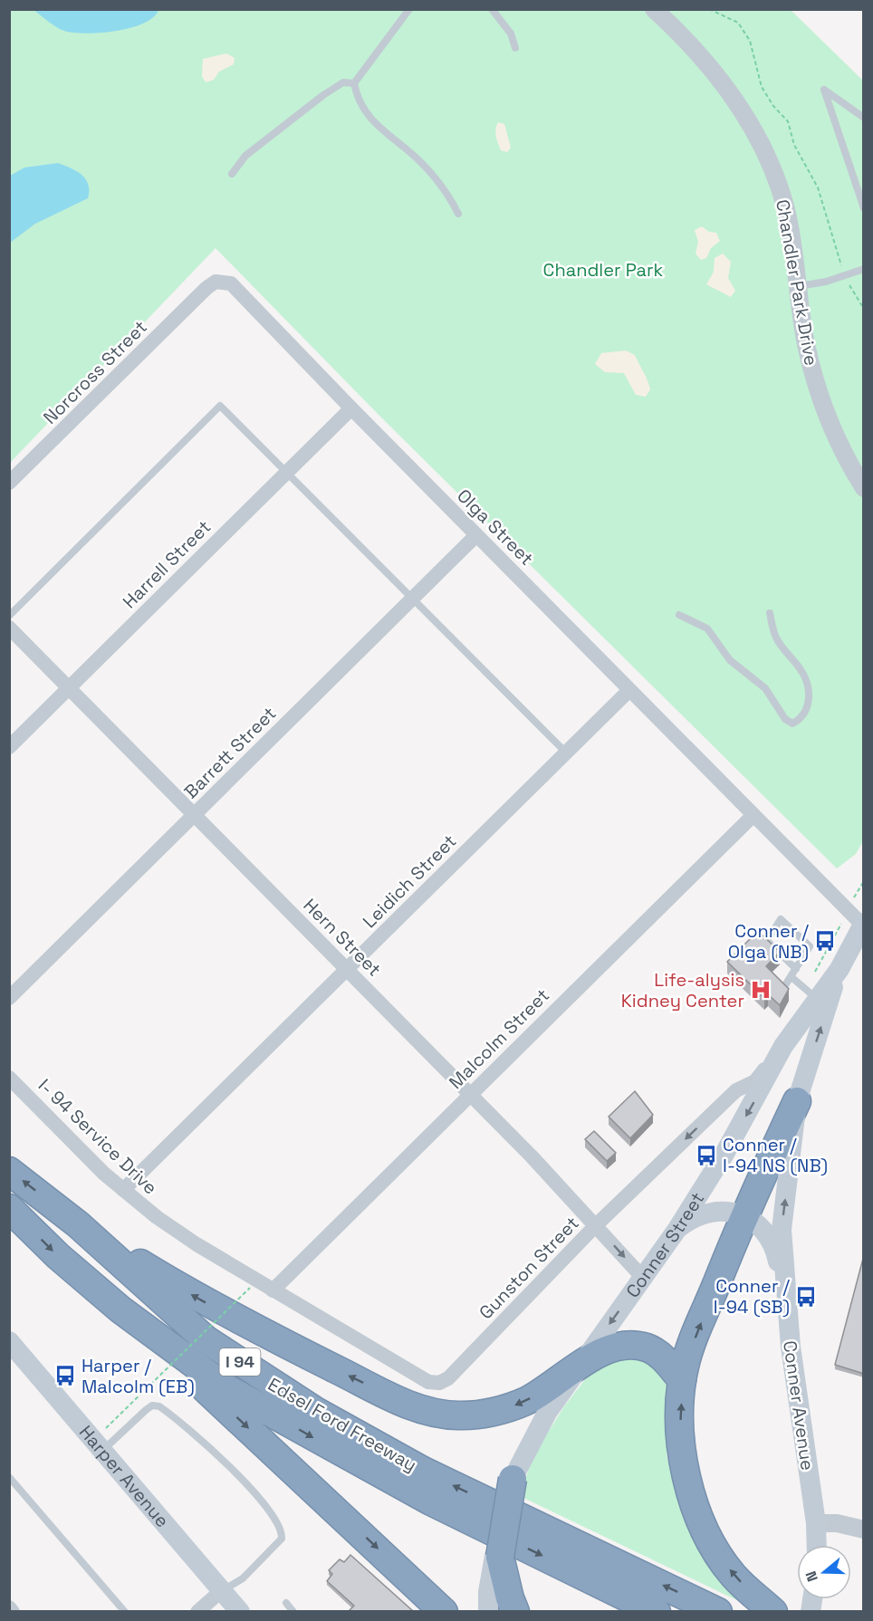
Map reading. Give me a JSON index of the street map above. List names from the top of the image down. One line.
{"streets":{"highway":["I 94","Edsel Ford Freeway"],"main road":["Conner Street","Conner Avenue","Harper Avenue"],"street":["Chandler Park Drive","Norcross Street","Olga Street","Harrell Street","Barrett Street","Leidich Street","Hern Street","Malcolm Street","I- 94 Service Drive","Gunston Street"]},"crossings":[["Norcross Street","Olga Street"],["Olga Street","Harrell Street"],["Olga Street","Barrett Street"],["Olga Street","Leidich Street"],["Olga Street","Malcolm Street"],["Olga Street","Conner Street"],["Harrell Street","Hern Street"],["Barrett Street","Hern Street"],["Leidich Street","Hern Street"],["Leidich Street","I- 94 Service Drive"],["Hern Street","Malcolm Street"],["Hern Street","Conner Street"],["Hern Street","Gunston Street"],["Malcolm Street","I- 94 Service Drive"],["Malcolm Street","Gunston Street"],["I- 94 Service Drive","Gunston Street"],["Conner Street","Gunston Street"],["Conner Street","Conner Avenue"]],"one_way":["Conner Street","Gunston Street","Conner Avenue"],"parks":["Chandler Park"],"places":{"bus stop":["Conner / Olga (NB)","Conner / I-94 NS (NB)","Conner / I-94 (SB)","Harper / Malcolm (EB)"],"hospital":["Life-alysis Kidney Center"]},"north":"left"}
